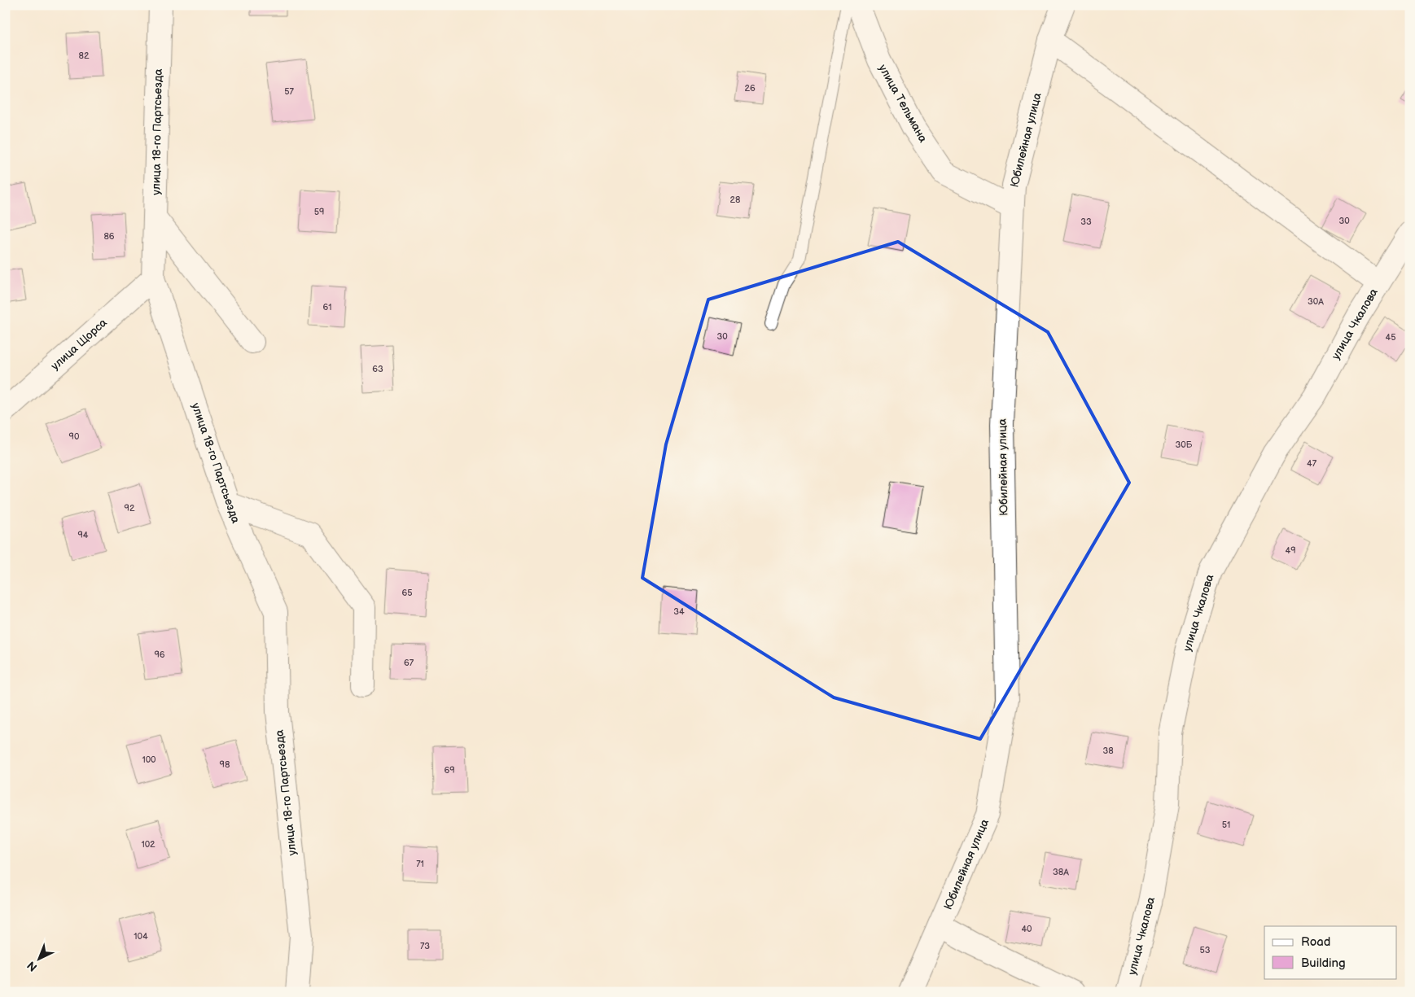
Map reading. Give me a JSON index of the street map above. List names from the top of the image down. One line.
{"streets":{"street":["улица Тельмана","улица 18-го Партсьезда","Юбилейная улица","улица Чкалова","улица Щорса"]},"crossings":[["улица Тельмана","Юбилейная улица"],["улица 18-го Партсьезда","улица Щорса"]],"house_numbers":["82","26","57","28","59","30","33","86","30А","61","30","45","63","90","30Б","47","92","94","49","65","34","96","67","38","100","98","69","51","102","71","38А","40","104","73","53"],"legend":["Road","Building"],"north":"bottom left"}
